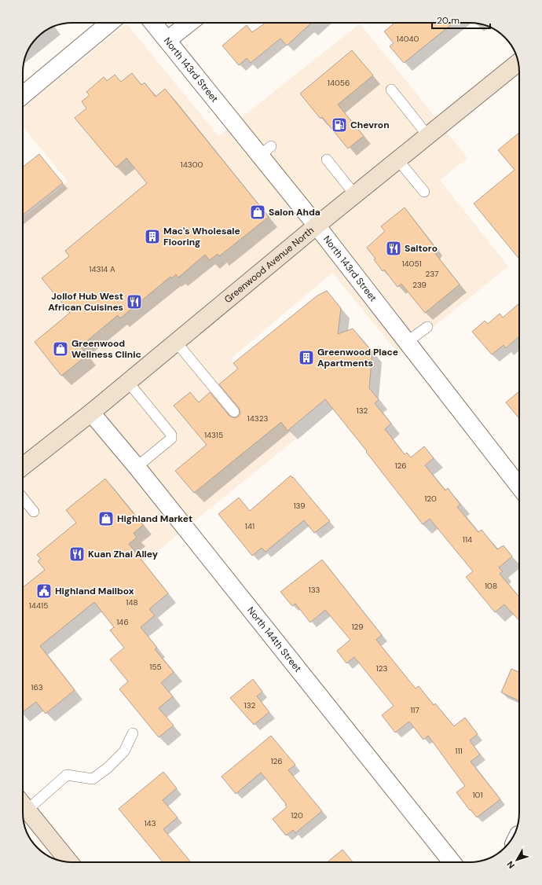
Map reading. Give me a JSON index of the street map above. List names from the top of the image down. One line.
{"streets":{"main road":["Greenwood Avenue North"],"street":["North 143rd Street","North 144th Street"]},"crossings":[["North 143rd Street","Greenwood Avenue North"],["Greenwood Avenue North","North 144th Street"]],"places":{"fuel station":["Chevron"],"shop":["Salon Ahda","Greenwood Wellness Clinic","Highland Market"],"building":["Mac's Wholesale Flooring","Greenwood Place Apartments"],"restaurant":["Saltoro","Jollof Hub West African Cuisines","Kuan Zhai Alley"],"public building":["Highland Mailbox"]},"house_numbers":["14040","14056","14300","14051","14314 A","237","239","132","14323","14315","126","120","139","141","114","108","133","148","14415","146","129","155","123","163","132","117","111","126","101","120","143"],"scale_bar":"20 m","north":"bottom left"}
